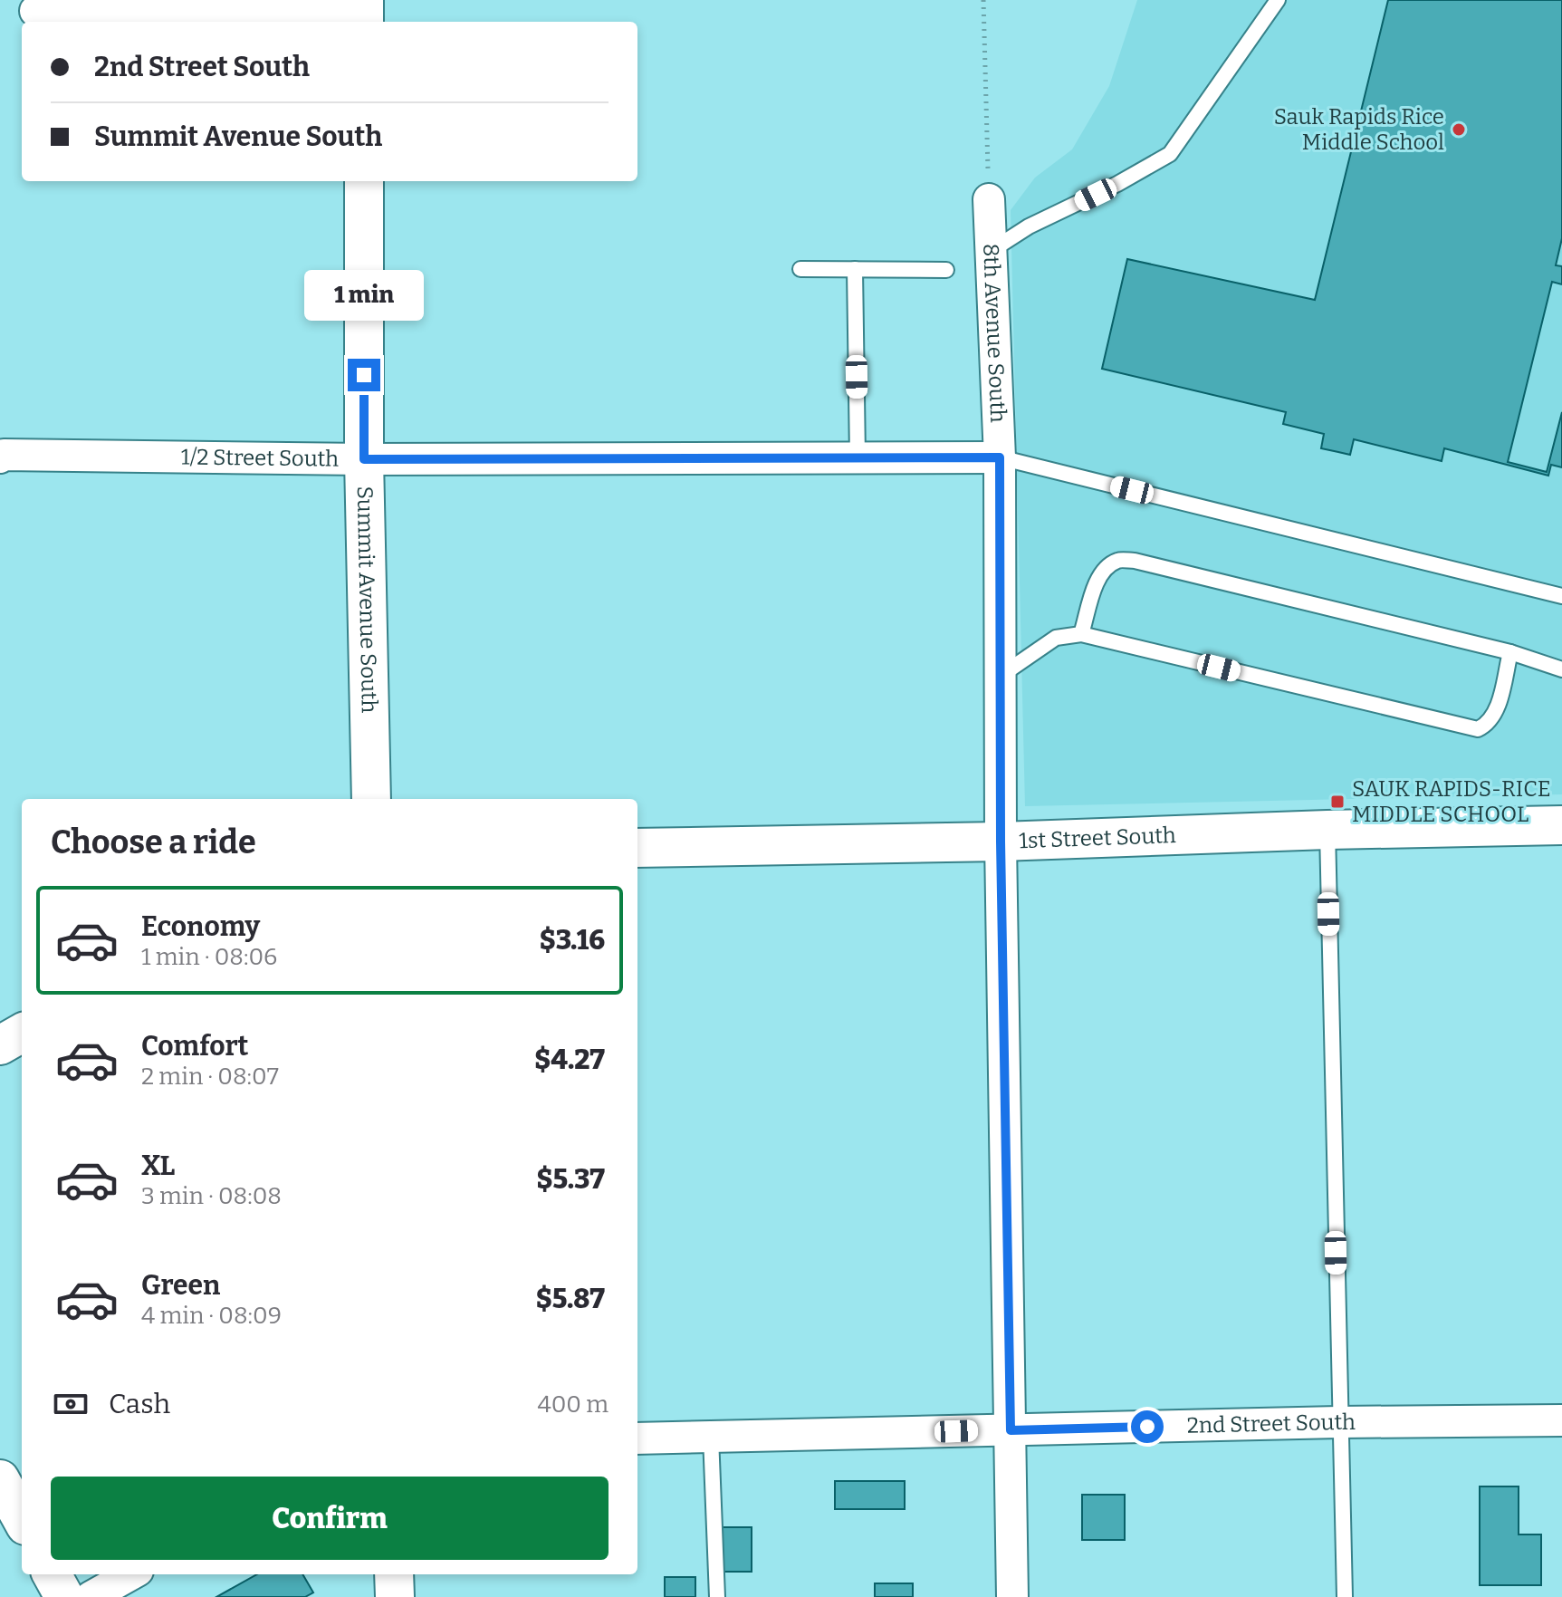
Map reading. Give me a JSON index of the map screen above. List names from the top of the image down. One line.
{"streets":{"street":["8th Avenue South","1/2 Street South","Summit Avenue South","1st Street South","2nd Street South"]},"crossings":[["8th Avenue South","1/2 Street South"],["8th Avenue South","1st Street South"],["8th Avenue South","2nd Street South"],["1/2 Street South","Summit Avenue South"]],"places":{"other":["Sauk Rapids Rice Middle School"],"transit":["SAUK RAPIDS-RICE MIDDLE SCHOOL"]},"page":{"banner":["2nd Street South","Summit Avenue South"],"bubble":"1 min","heading":"Choose a ride","list":[{"name":"Economy","note":"1 min · 08:06","value":"$3.16"},{"name":"Comfort","note":"2 min · 08:07","value":"$4.27"},{"name":"XL","note":"3 min · 08:08","value":"$5.37"},{"name":"Green","note":"4 min · 08:09","value":"$5.87"}],"pay":["Cash","400 m"],"buttons":"Confirm"}}
